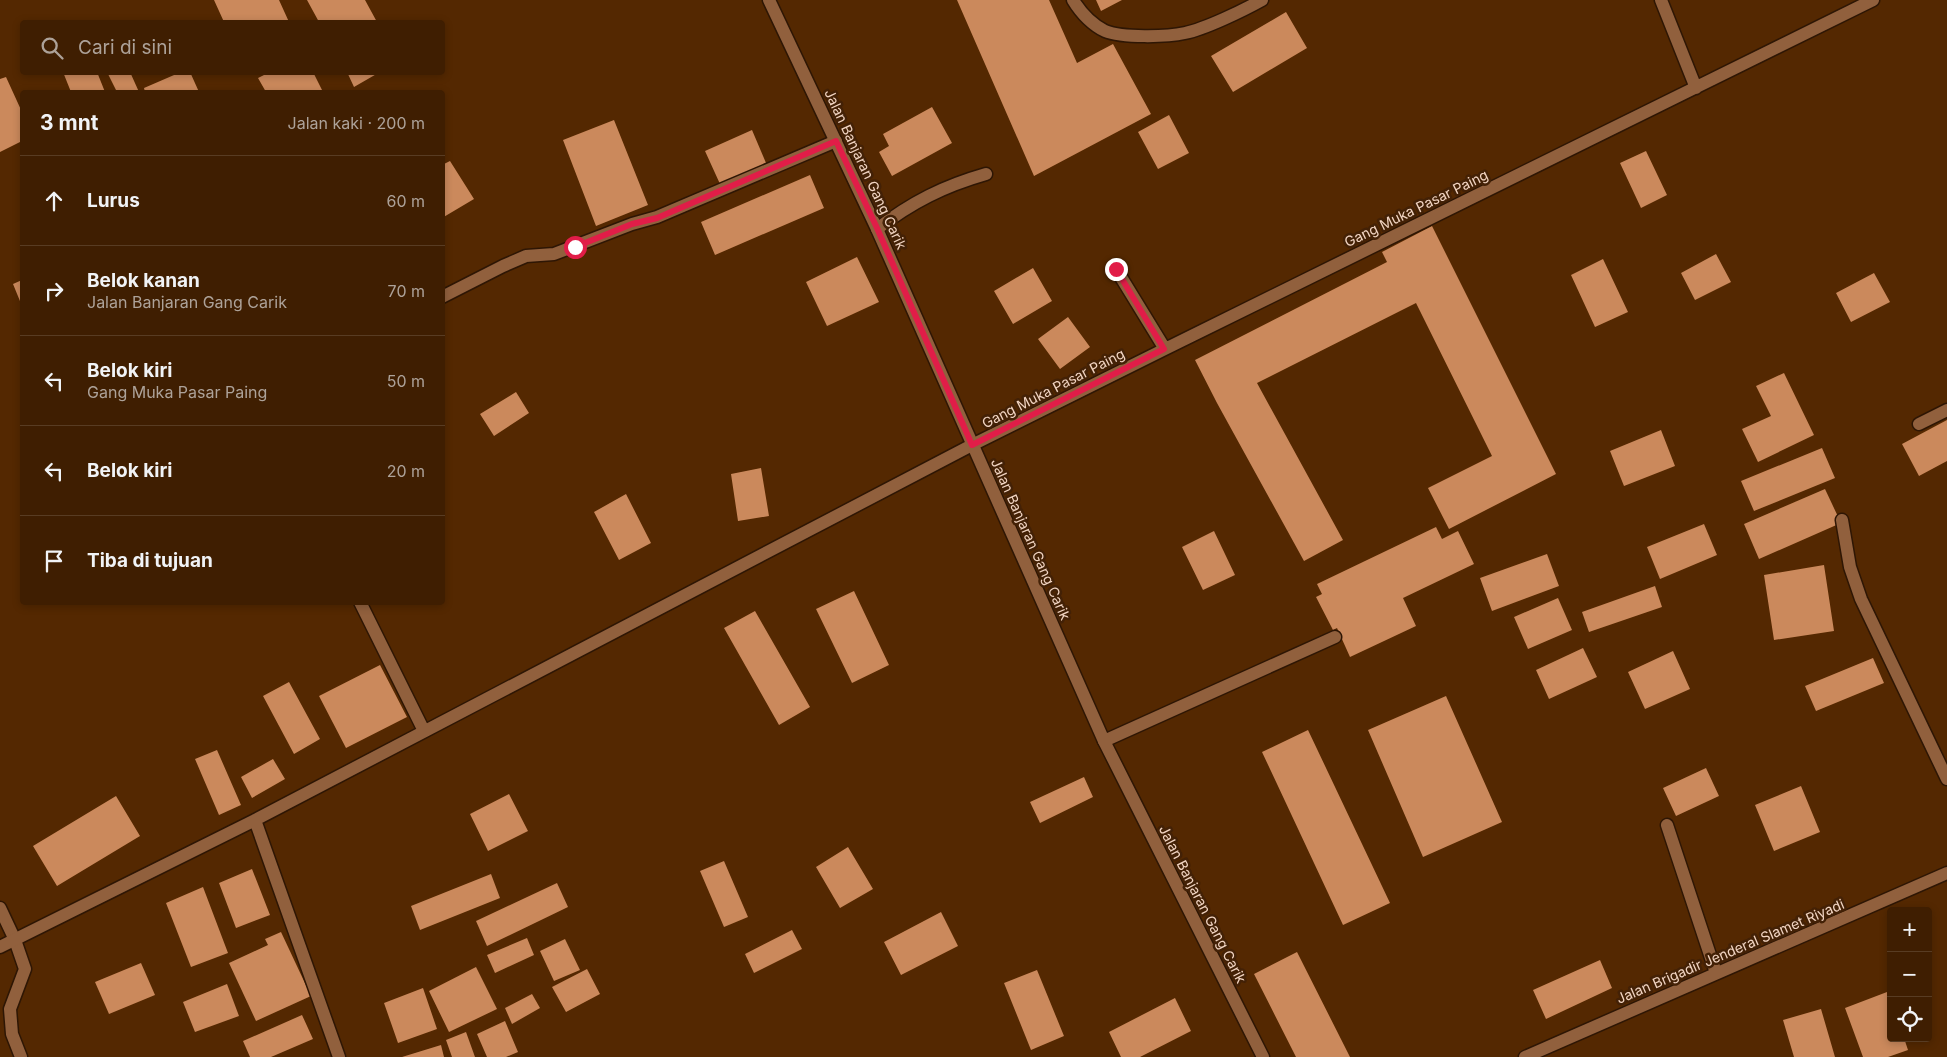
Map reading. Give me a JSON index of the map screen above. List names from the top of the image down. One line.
{"streets":{"street":["Jalan Banjaran Gang Carik","Gang Muka Pasar Paing","Jalan Brigadir Jenderal Slamet Riyadi"]},"crossings":[["Jalan Banjaran Gang Carik","Gang Muka Pasar Paing"]],"page":{"search":"Cari di sini","heading":["3 mnt","Jalan kaki · 200 m"],"list":[["Lurus","60 m"],["Belok kanan","Jalan Banjaran Gang Carik","70 m"],["Belok kiri","Gang Muka Pasar Paing","50 m"],["Belok kiri","20 m"],"Tiba di tujuan"],"map_buttons":["+","−"]}}
